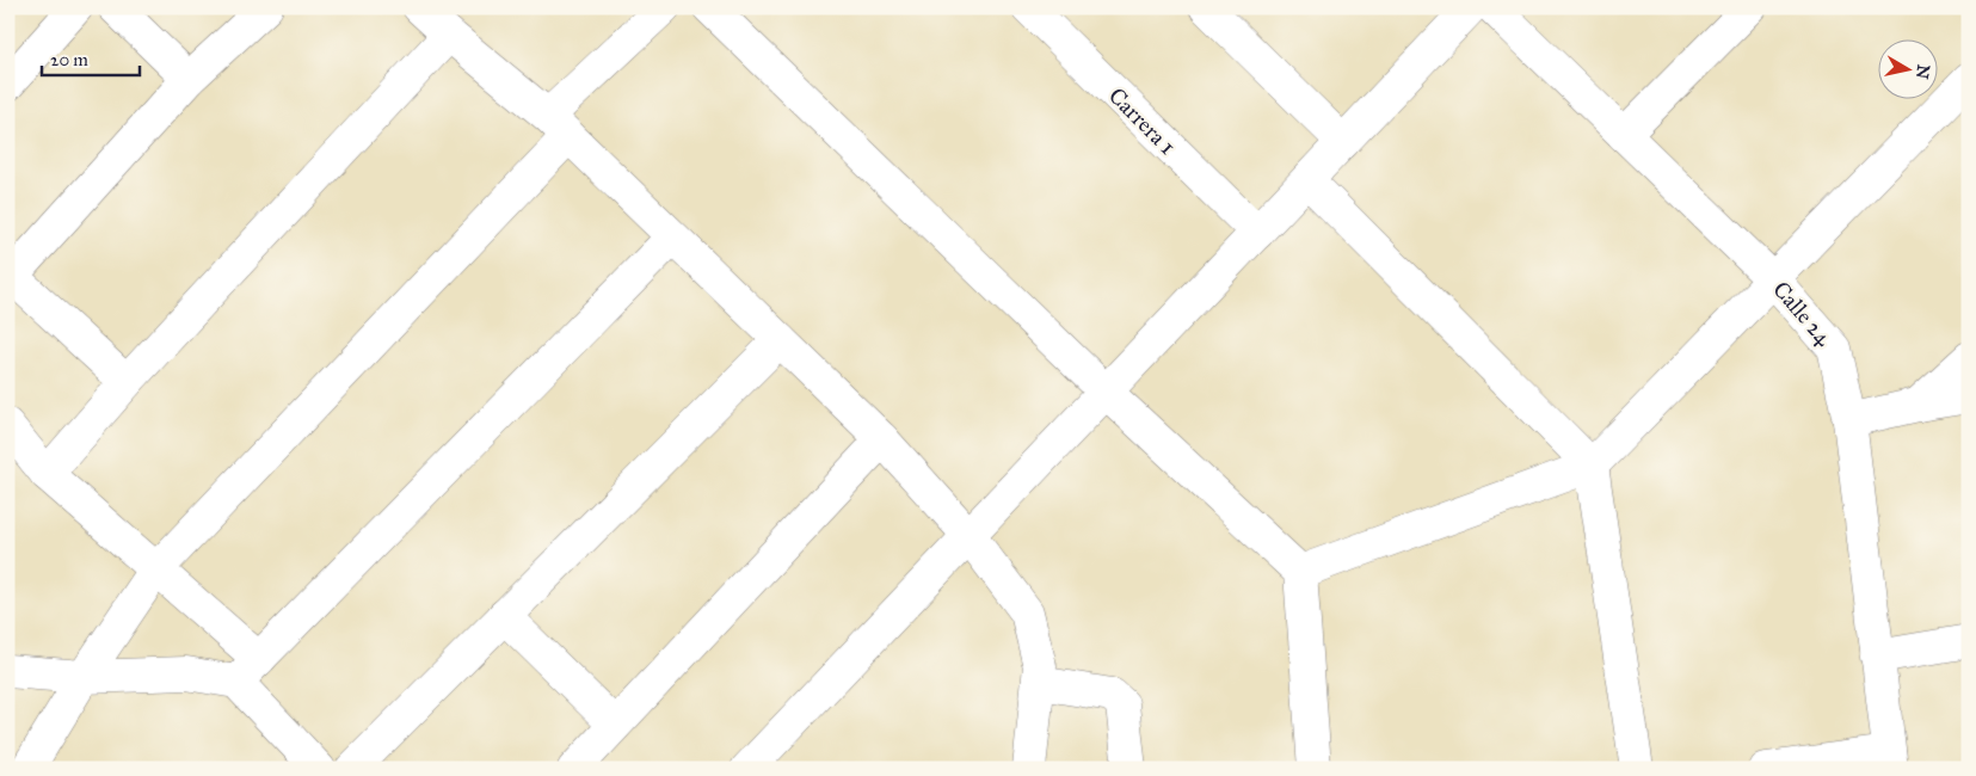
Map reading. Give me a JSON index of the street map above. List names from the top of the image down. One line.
{"streets":{"street":["Carrera 1","Calle 24"]},"scale_bar":"20 m","north":"right"}
